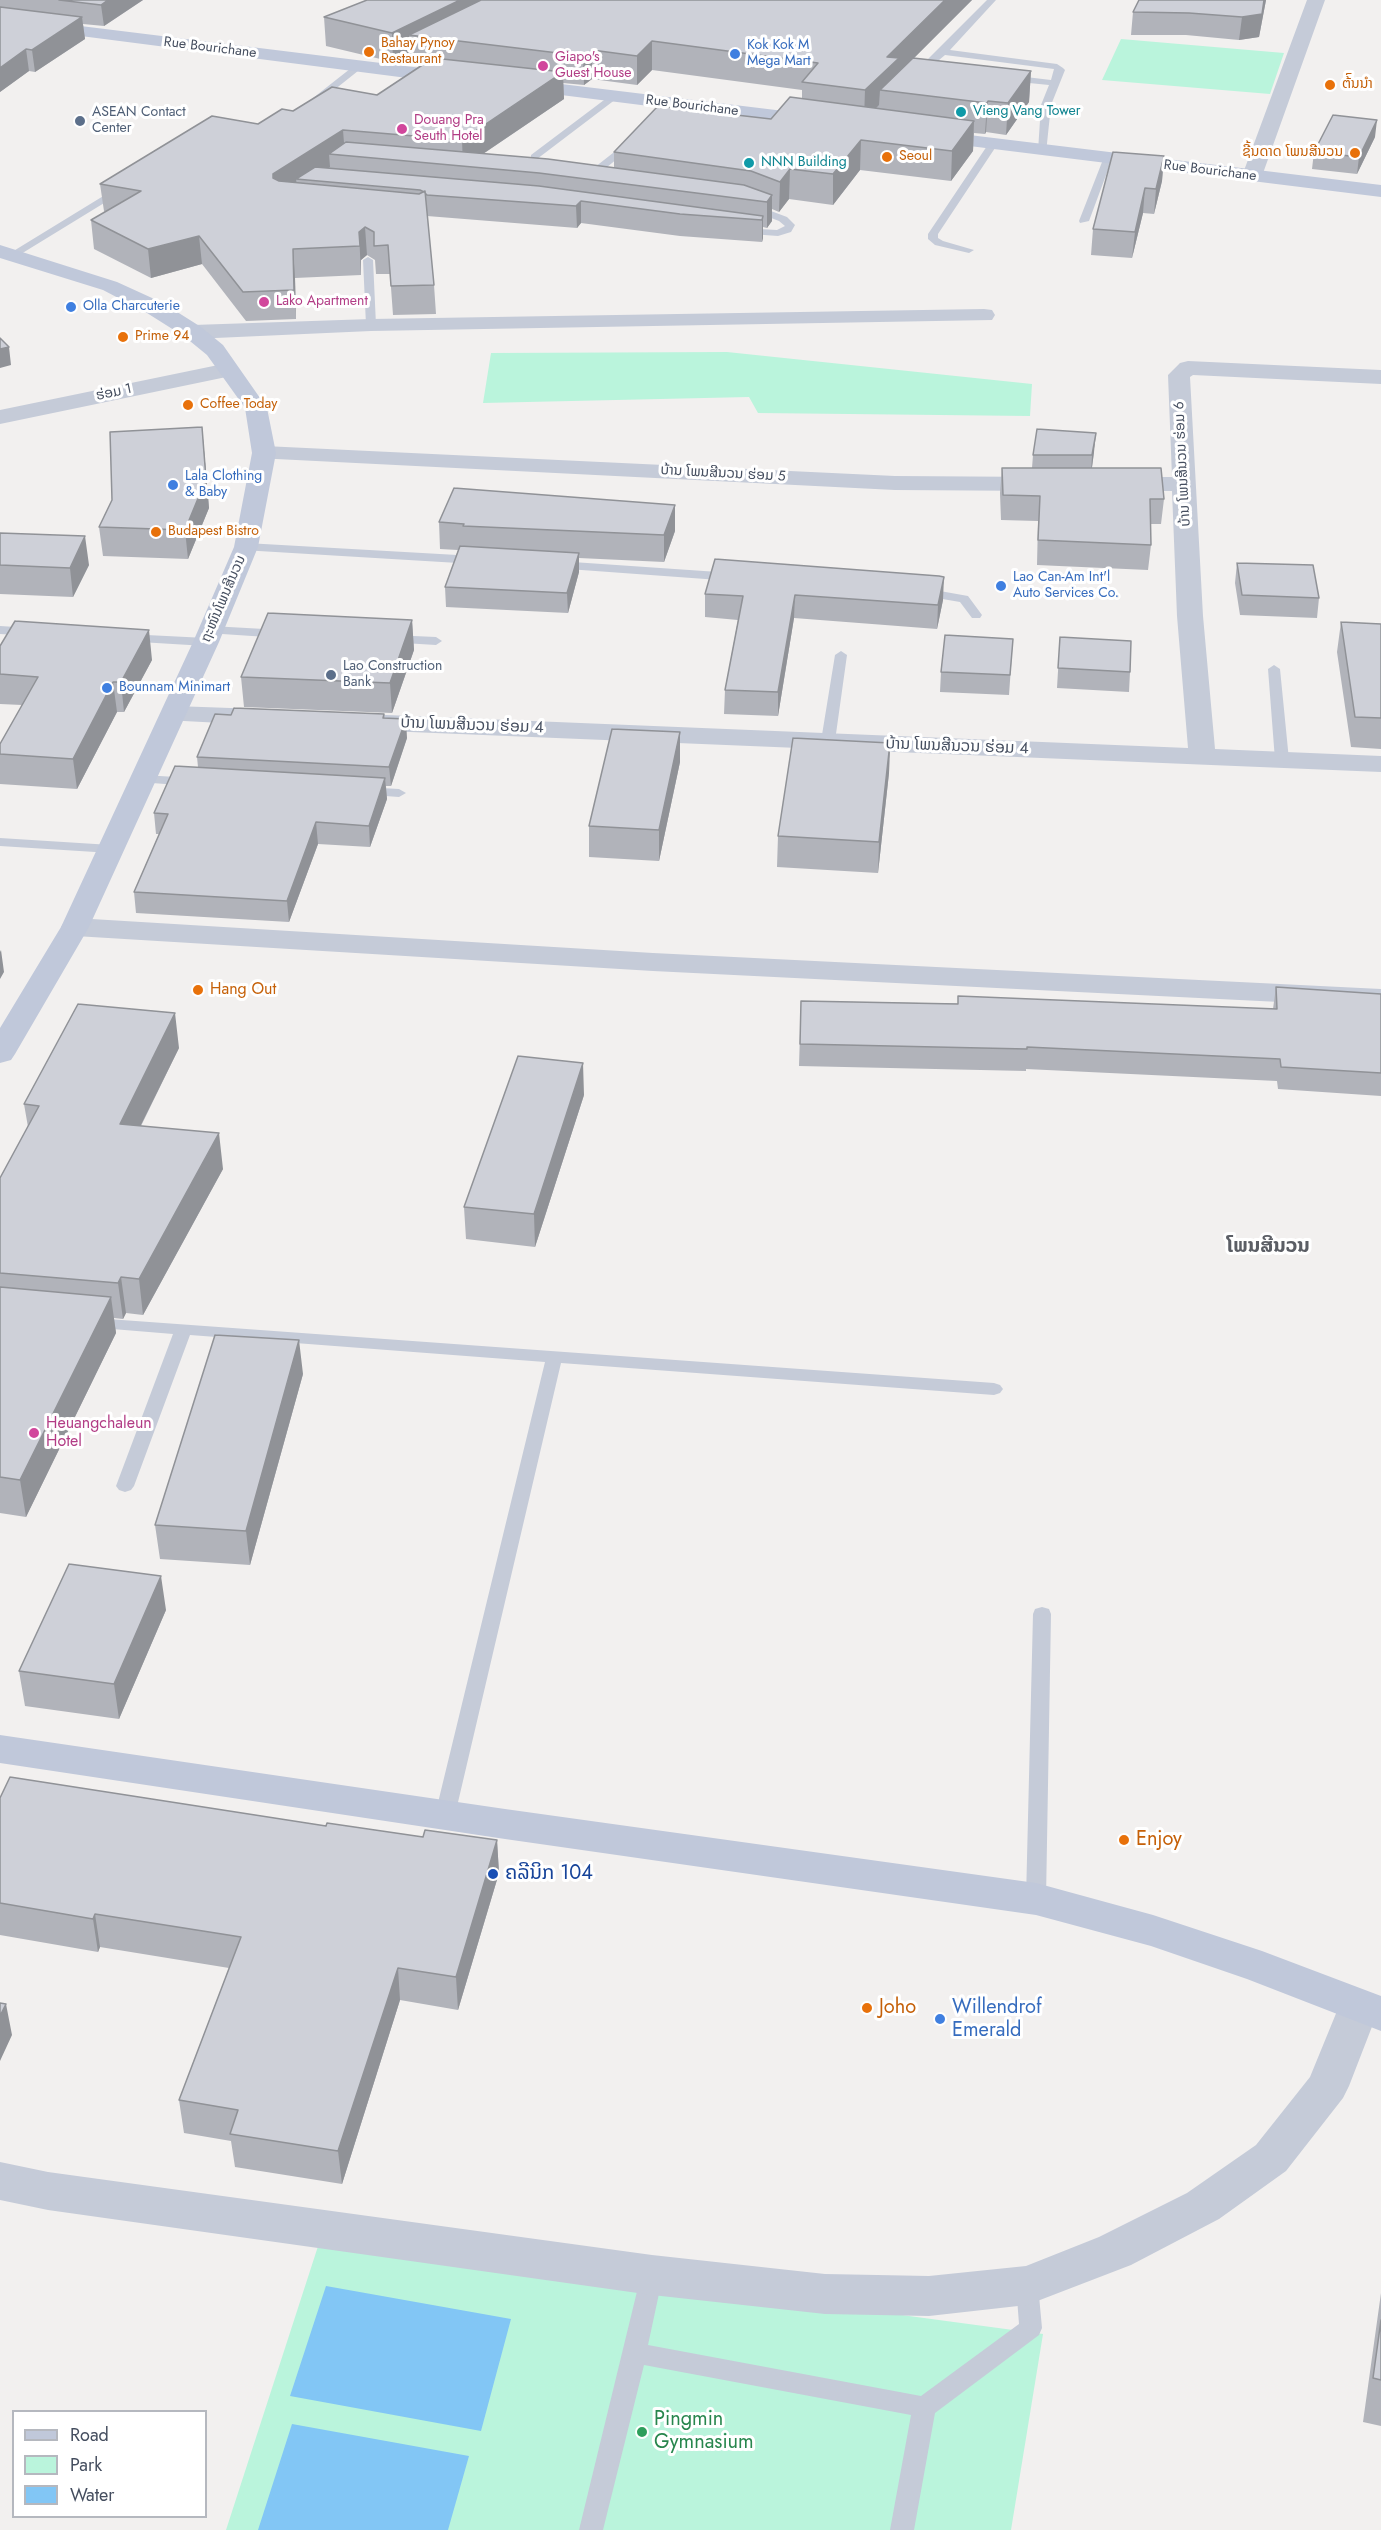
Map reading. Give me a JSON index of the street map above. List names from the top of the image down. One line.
{"streets":{"street":["Rue Bourichane","ຮ່ອມ 1","ບ້ານ ໂພນສີນວນ ຮ່ອມ 6","ບ້ານ ໂພນສີນວນ ຮ່ອມ 5","ຖະໜົນໂພນສີນວນ","ບ້ານ ໂພນສີນວນ ຮ່ອມ 4"]},"crossings":[["ຮ່ອມ 1","ຖະໜົນໂພນສີນວນ"],["ບ້ານ ໂພນສີນວນ ຮ່ອມ 6","ບ້ານ ໂພນສີນວນ ຮ່ອມ 4"],["ບ້ານ ໂພນສີນວນ ຮ່ອມ 5","ຖະໜົນໂພນສີນວນ"]],"districts":["ໂພນສີນວນ"],"places":["Bahay Pynoy Restaurant","Kok Kok M Mega Mart","Giapo's Guest House","ຕ້ົນນໍາ","Vieng Vang Tower","ASEAN Contact Center","Douang Pra Seuth Hotel","ຊີ້ນດາດ ໂພນສີນວນ","Seoul","NNN Building","Lako Apartment","Olla Charcuterie","Prime 94","Coffee Today","Lala Clothing & Baby","Budapest Bistro","Lao Can-Am Int'l Auto Services Co.","Lao Construction Bank","Bounnam Minimart","Hang Out","Heuangchaleun Hotel","Enjoy","ຄລີນິກ 104","Joho","Willendrof Emerald","Pingmin Gymnasium"],"legend":["Road","Park","Water"]}
